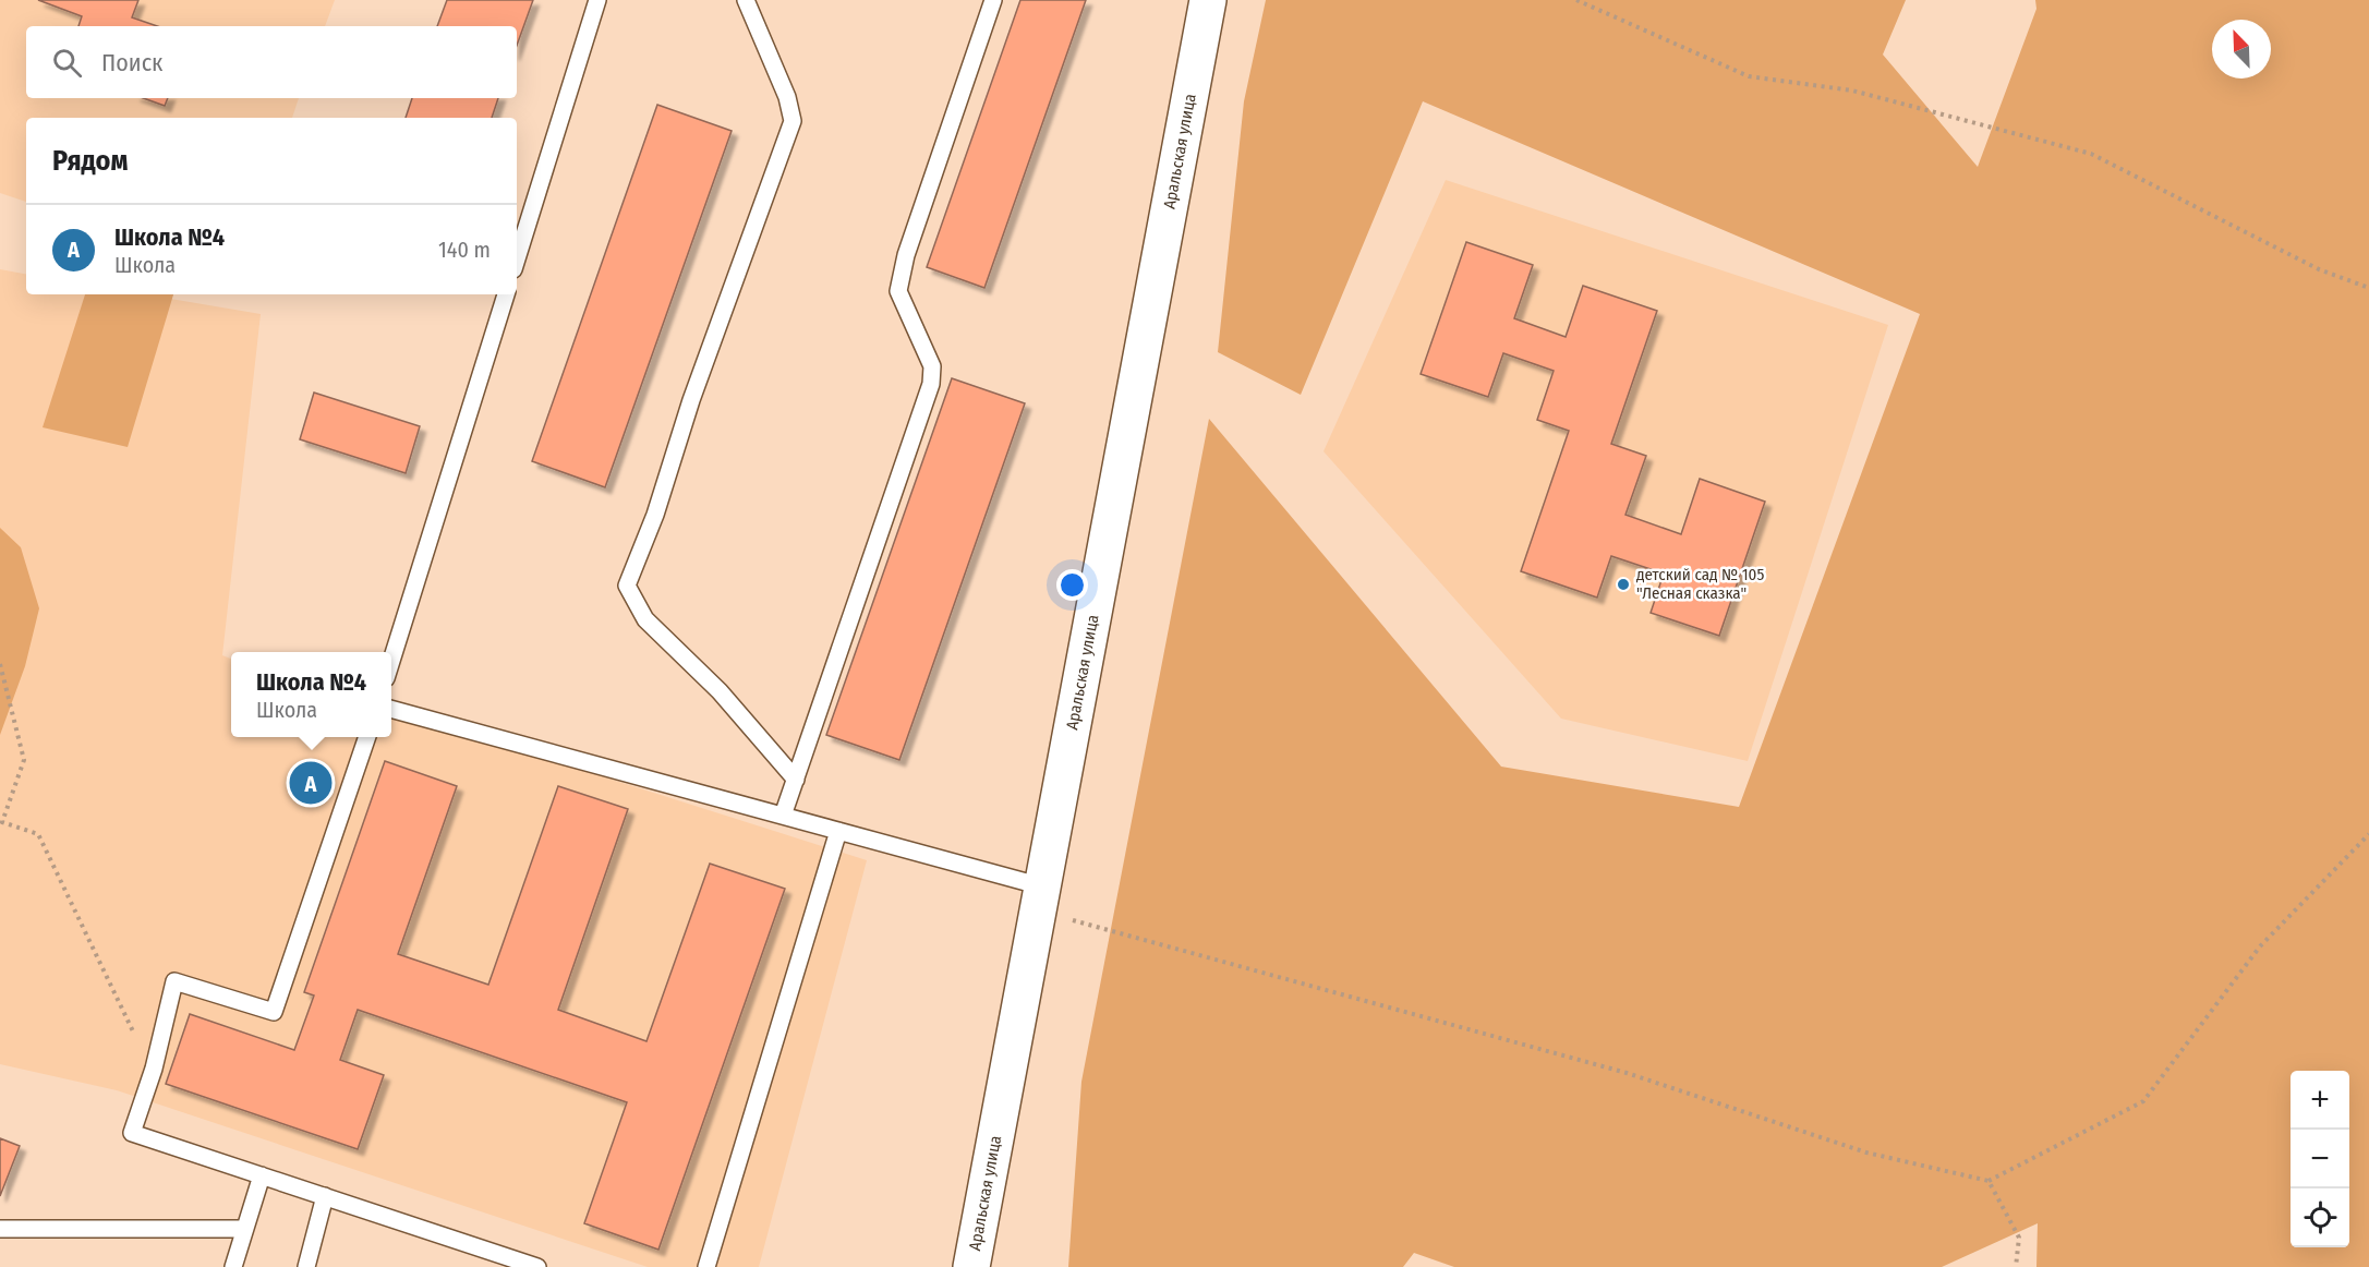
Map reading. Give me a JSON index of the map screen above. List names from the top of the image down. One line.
{"streets":{"street":["Аральская улица"]},"places":["детский сад № 105 \"Лесная сказка\""],"north":"top left","page":{"search":"Поиск","heading":"Рядом","list":[{"mark":"A","name":"Школа №4","note":"Школа","value":"140 m"}],"popup":["Школа №4","Школа"],"pins":"A","map_buttons":["+","−"]}}
